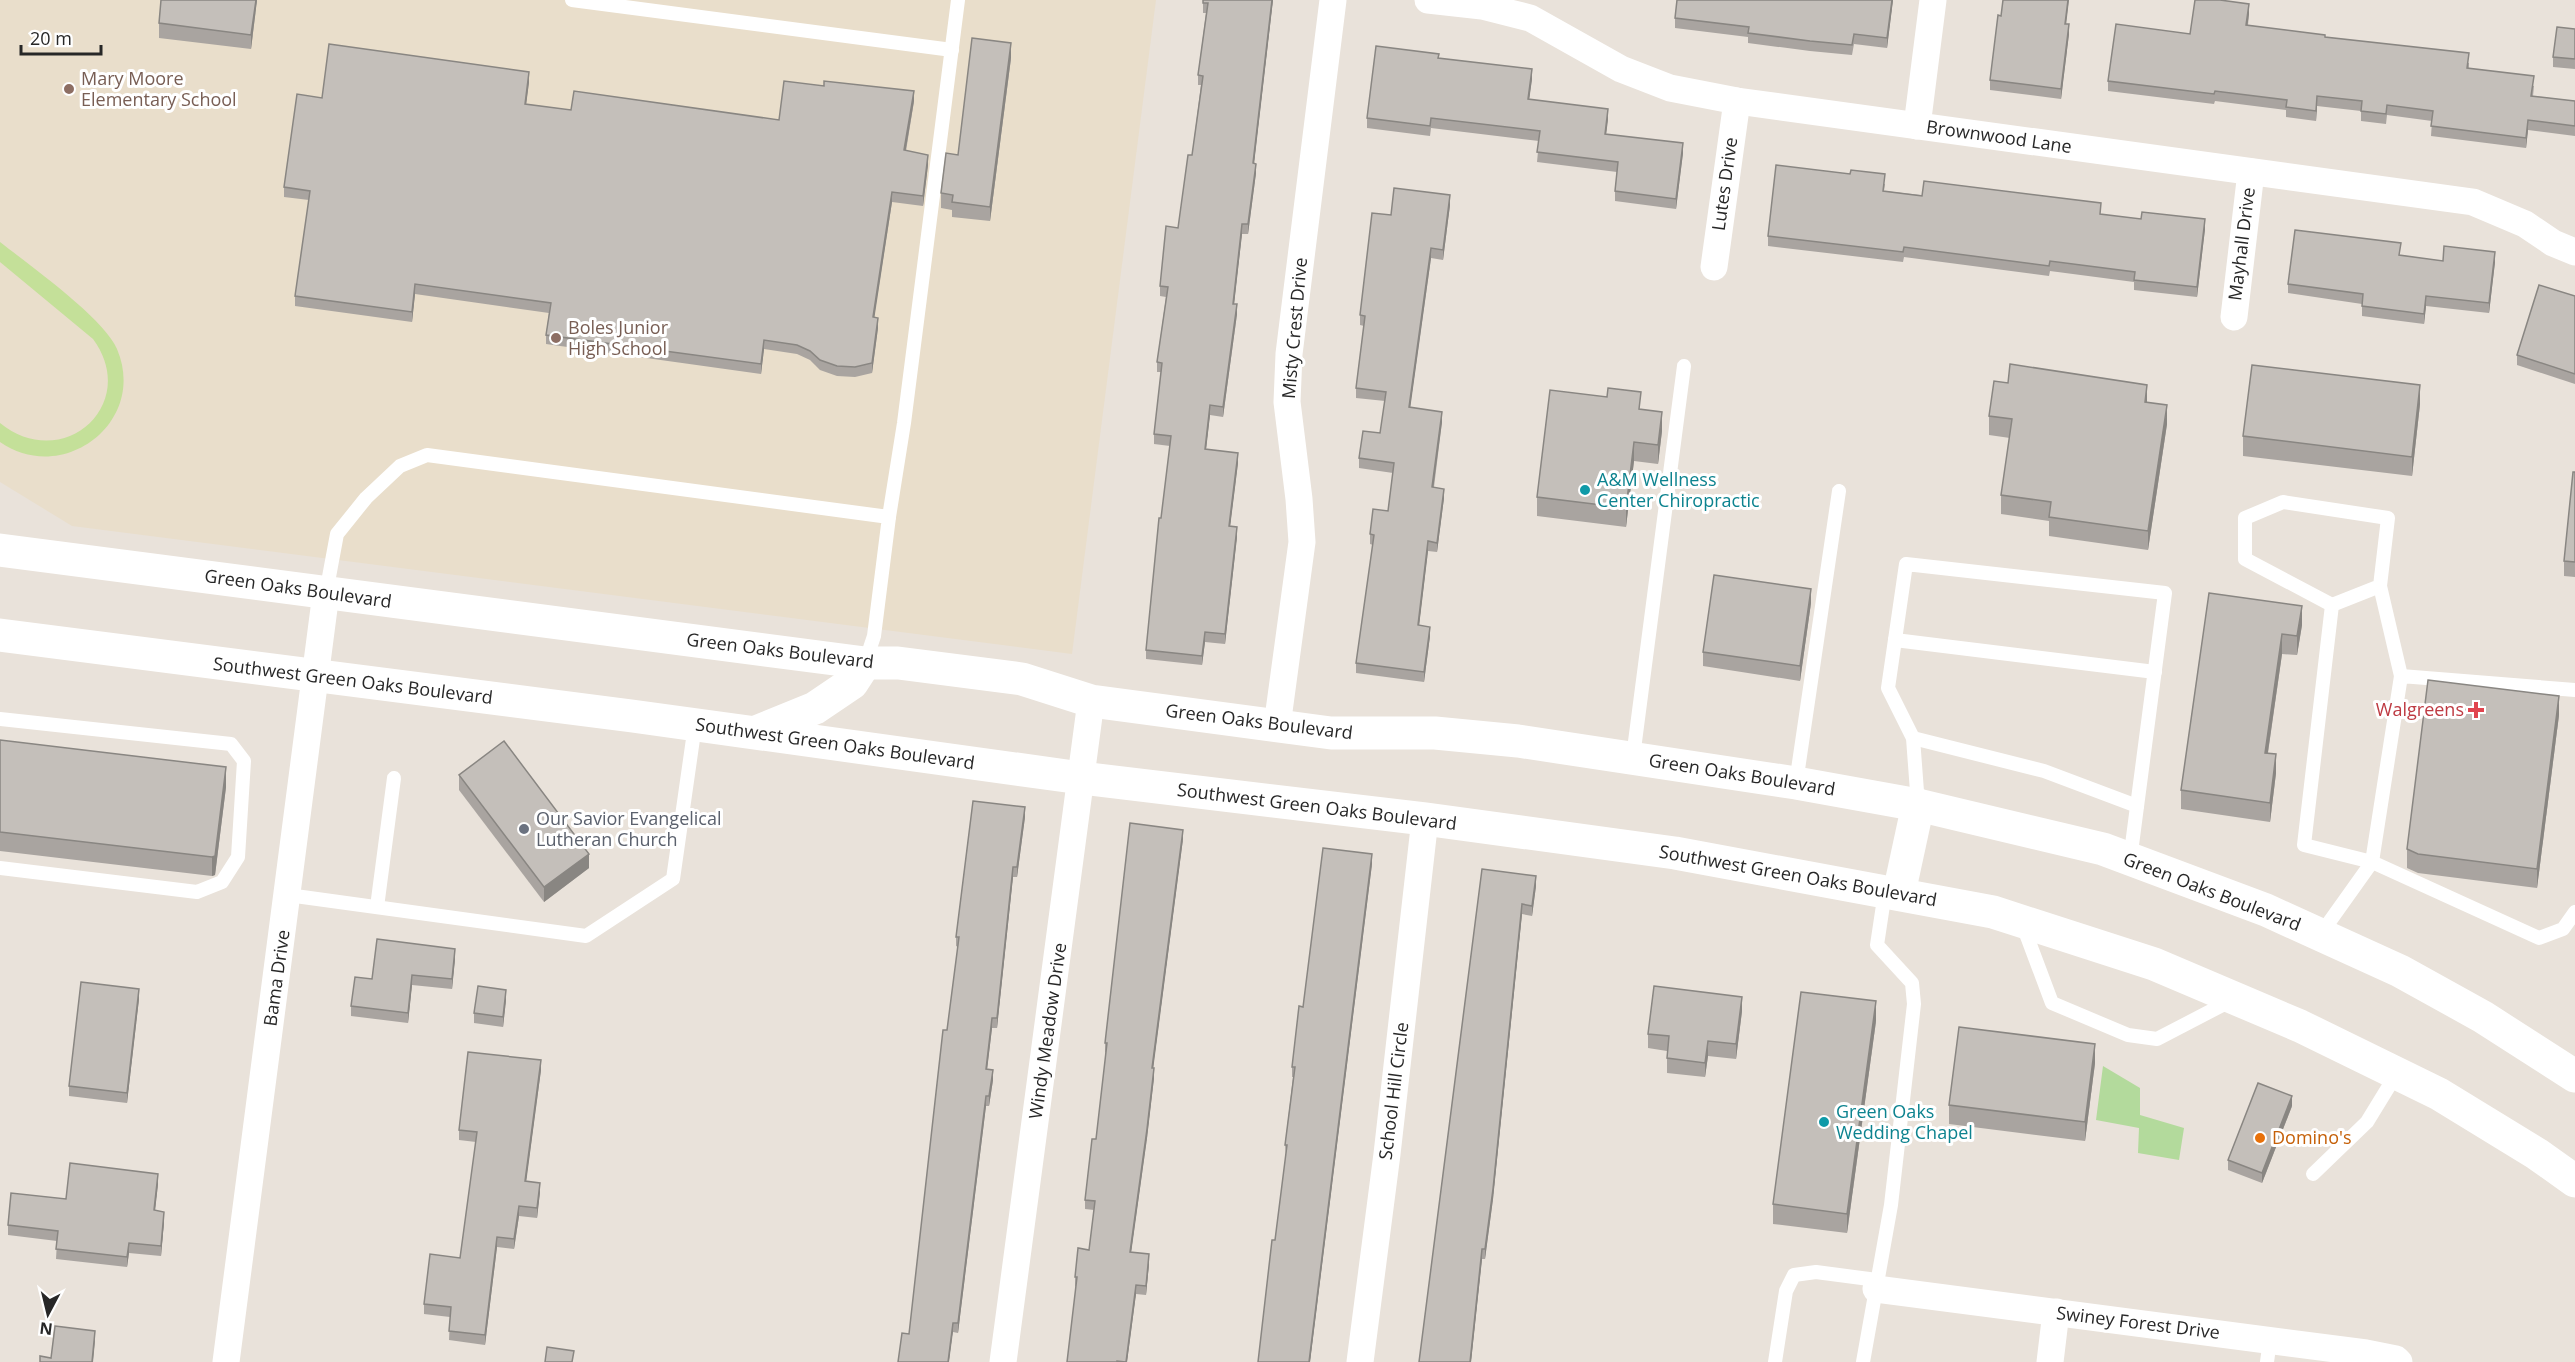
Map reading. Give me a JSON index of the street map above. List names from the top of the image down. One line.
{"streets":{"main road":["Green Oaks Boulevard","Southwest Green Oaks Boulevard"],"street":["Brownwood Lane","Lutes Drive","Mayhall Drive","Misty Crest Drive","Bama Drive","Windy Meadow Drive","School Hill Circle","Swiney Forest Drive"]},"crossings":[["Brownwood Lane","Lutes Drive"],["Brownwood Lane","Mayhall Drive"],["Misty Crest Drive","Green Oaks Boulevard"],["Green Oaks Boulevard","Bama Drive"],["Green Oaks Boulevard","Windy Meadow Drive"],["Southwest Green Oaks Boulevard","Bama Drive"],["Southwest Green Oaks Boulevard","Windy Meadow Drive"],["Southwest Green Oaks Boulevard","School Hill Circle"]],"places":{"other":["Mary Moore Elementary School","Boles Junior High School","A&M Wellness Center Chiropractic","Our Savior Evangelical Lutheran Church","Green Oaks Wedding Chapel","Domino's"],"health":["Walgreens"]},"scale_bar":"20 m","north":"bottom"}
